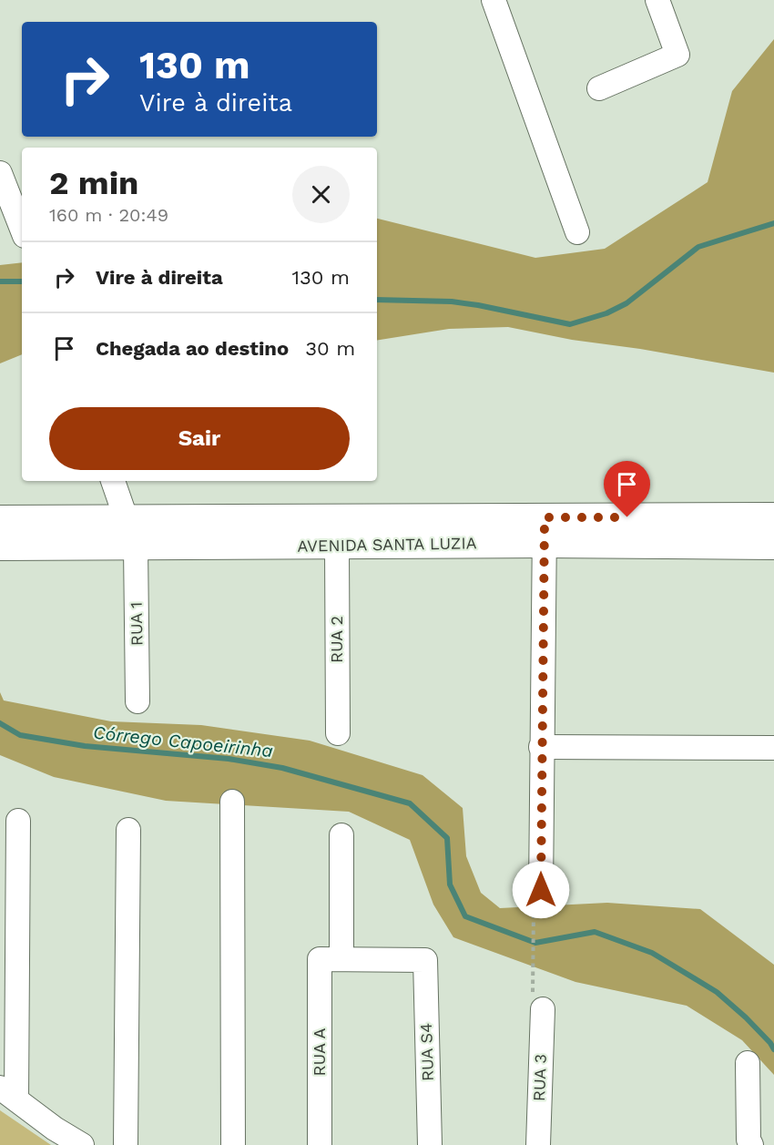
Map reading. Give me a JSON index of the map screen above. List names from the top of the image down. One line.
{"streets":{"street":["AVENIDA SANTA LUZIA","RUA 1","RUA 2","RUA A","RUA S4","RUA 3"]},"crossings":[["AVENIDA SANTA LUZIA","RUA 1"],["AVENIDA SANTA LUZIA","RUA 2"],["RUA A","RUA S4"]],"water":["Córrego Capoeirinha"],"page":{"turn":["130 m","Vire à direita"],"heading":["2 min","160 m · 20:49"],"list":[{"name":"Vire à direita","value":"130 m"},{"name":"Chegada ao destino","value":"30 m"}],"buttons":"Sair"}}
